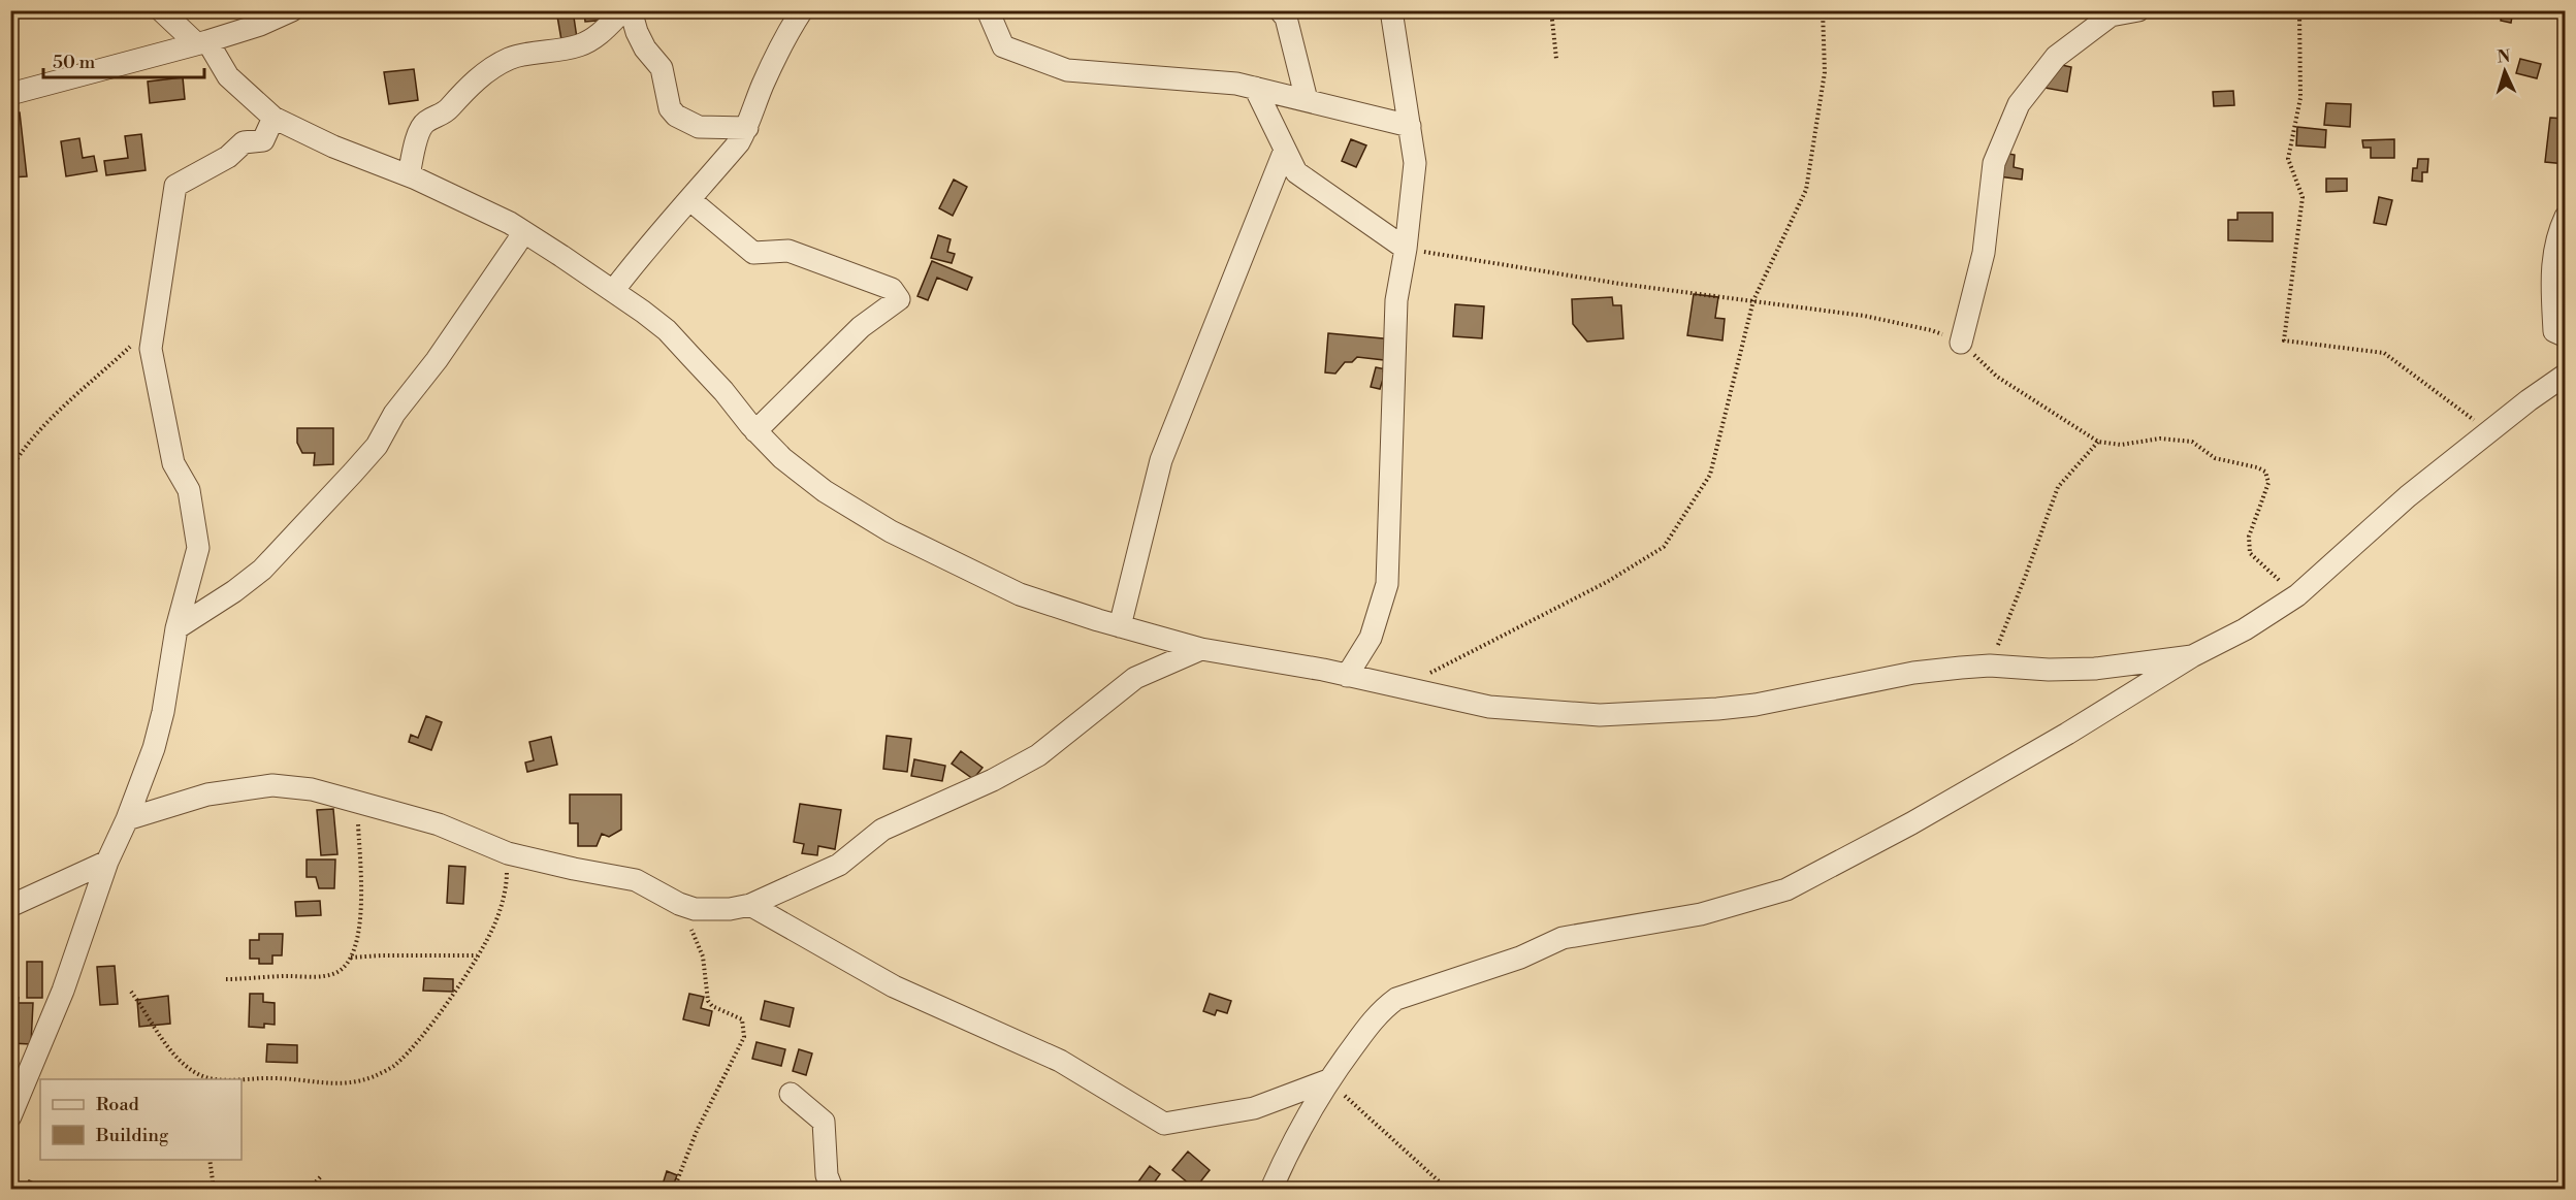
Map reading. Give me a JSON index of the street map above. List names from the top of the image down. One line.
{"legend":["Road","Building"],"scale_bar":"50 m","north":"top"}
